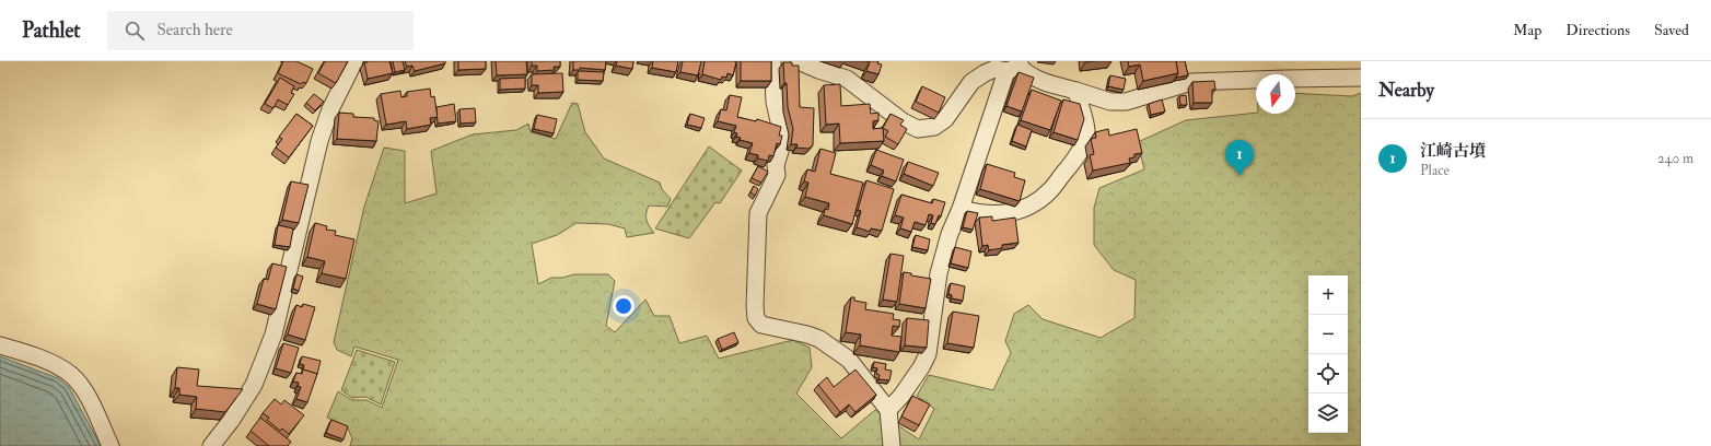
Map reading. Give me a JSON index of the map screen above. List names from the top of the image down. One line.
{"north":"bottom","page":{"header":"Pathlet","search":"Search here","nav":["Map","Directions","Saved"],"heading":"Nearby","list":[{"mark":"1","name":"江崎古墳","note":"Place","value":"240 m"}],"pins":"1","map_buttons":["+","−"]}}
